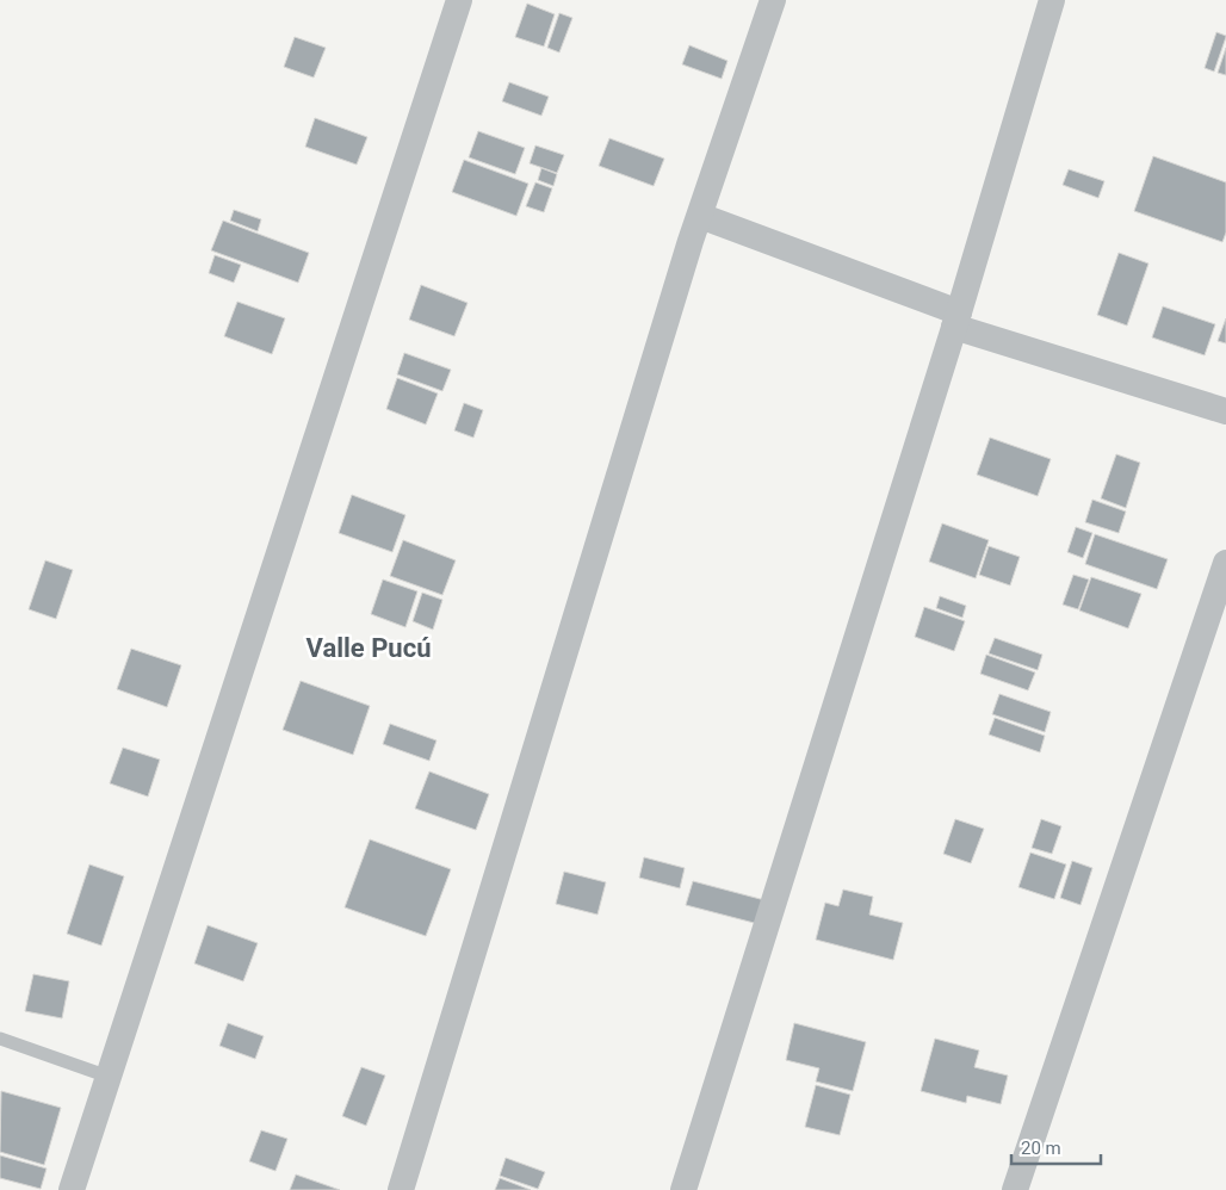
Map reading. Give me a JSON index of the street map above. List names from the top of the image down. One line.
{"districts":["Valle Pucú"],"scale_bar":"20 m"}
